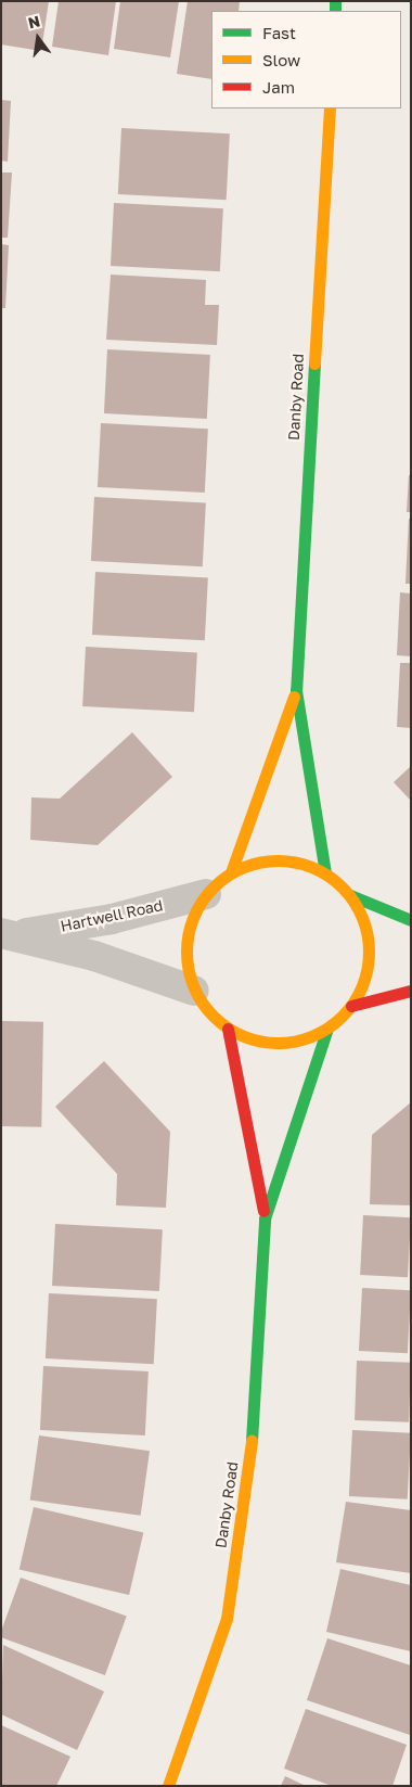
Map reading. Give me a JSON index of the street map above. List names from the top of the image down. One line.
{"streets":{"street":["Danby Road","Hartwell Road"]},"crossings":[["Danby Road","Hartwell Road"]],"legend":["Fast","Slow","Jam"],"north":"top"}
